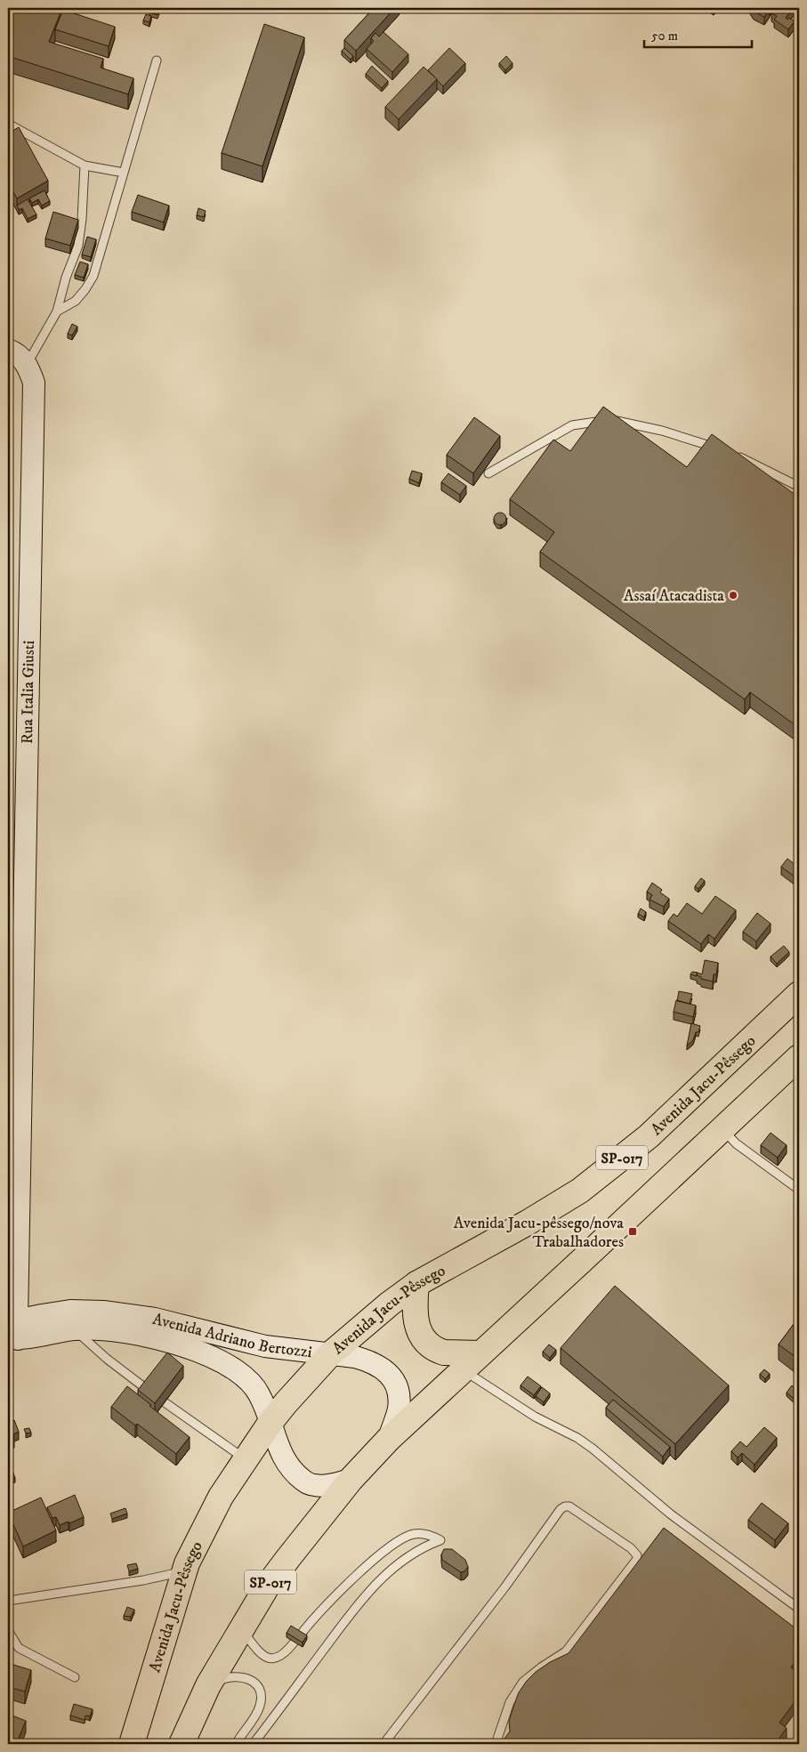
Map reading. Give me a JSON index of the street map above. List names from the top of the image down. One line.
{"streets":{"highway":["Avenida Jacu-Pêssego","SP-017"],"street":["Rua Italia Giusti","Avenida Adriano Bertozzi"]},"crossings":[["Rua Italia Giusti","Avenida Adriano Bertozzi"],["Avenida Jacu-Pêssego","SP-017"],["Avenida Jacu-Pêssego","Avenida Adriano Bertozzi"],["SP-017","Avenida Adriano Bertozzi"]],"places":{"other":["Assaí Atacadista"],"transit":["Avenida Jacu-pêssego/nova Trabalhadores"]},"scale_bar":"50 m"}
